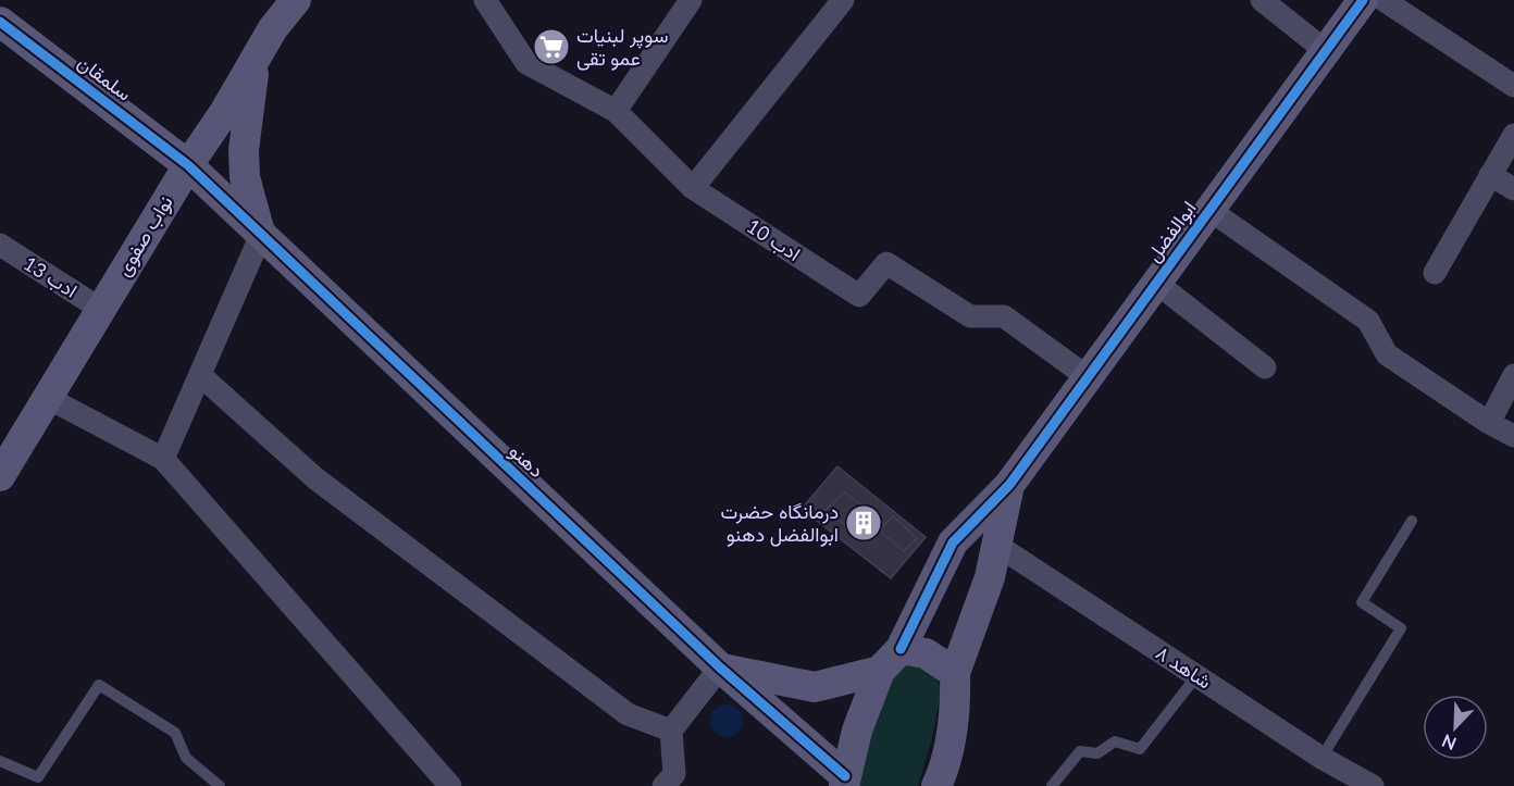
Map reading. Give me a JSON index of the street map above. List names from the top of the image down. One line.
{"streets":{"street":["سلمقان","ابوالفضل","نواب صفوی","ادب 10","ادب 13","دهنو","شاهد ۸"]},"crossings":[["سلمقان","نواب صفوی"],["سلمقان","دهنو"],["ابوالفضل","ادب 10"],["ابوالفضل","دهنو"],["نواب صفوی","ادب 13"],["نواب صفوی","دهنو"]],"places":{"supermarket":["سوپر لبنیات عمو تقی"],"building":["درمانگاه حضرت ابوالفضل دهنو"]},"north":"bottom left"}
